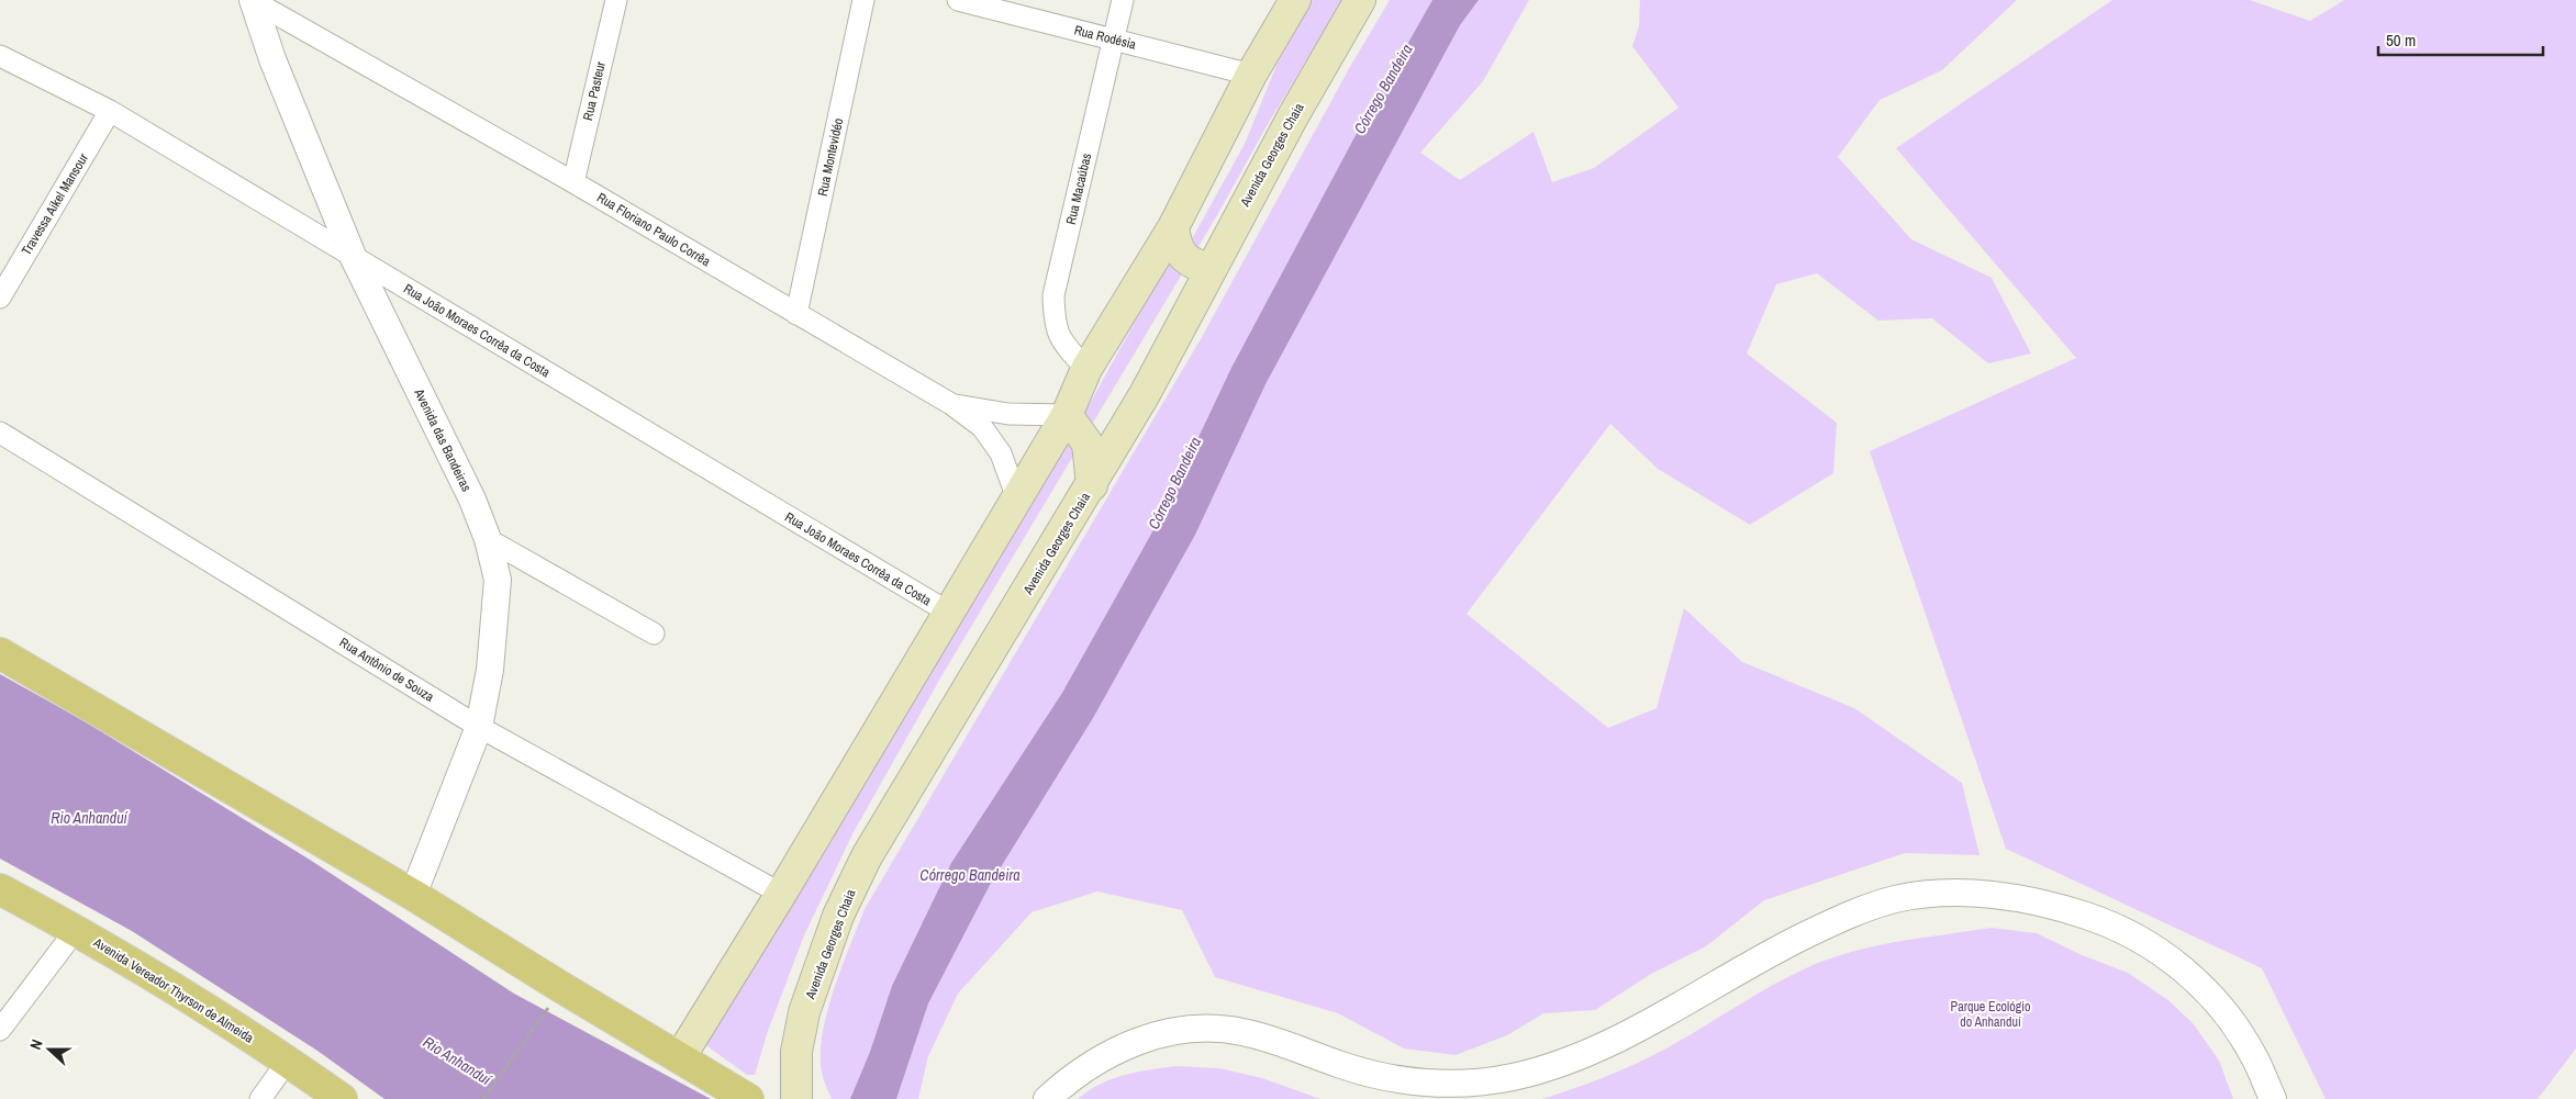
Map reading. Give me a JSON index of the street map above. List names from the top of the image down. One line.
{"streets":{"main road":["Avenida Georges Chaia","Avenida Vereador Thyrson de Almeida"],"street":["Rua Rodésia","Rua Pasteur","Rua Montevidéo","Rua Macaúbas","Travessa Aikel Mansour","Rua Floriano Paulo Corrêa","Rua João Moraes Corrêa da Costa","Avenida das Bandeiras","Rua Antônio de Souza"]},"crossings":[["Rua Rodésia","Rua Macaúbas"],["Rua Pasteur","Rua Floriano Paulo Corrêa"],["Rua Montevidéo","Rua Floriano Paulo Corrêa"],["Travessa Aikel Mansour","Rua João Moraes Corrêa da Costa"],["Rua Floriano Paulo Corrêa","Avenida das Bandeiras"],["Rua João Moraes Corrêa da Costa","Avenida das Bandeiras"],["Avenida das Bandeiras","Rua Antônio de Souza"]],"water":["Córrego Bandeira","Rio Anhanduí"],"parks":["Parque Ecológio do Anhanduí"],"scale_bar":"50 m","north":"left"}
